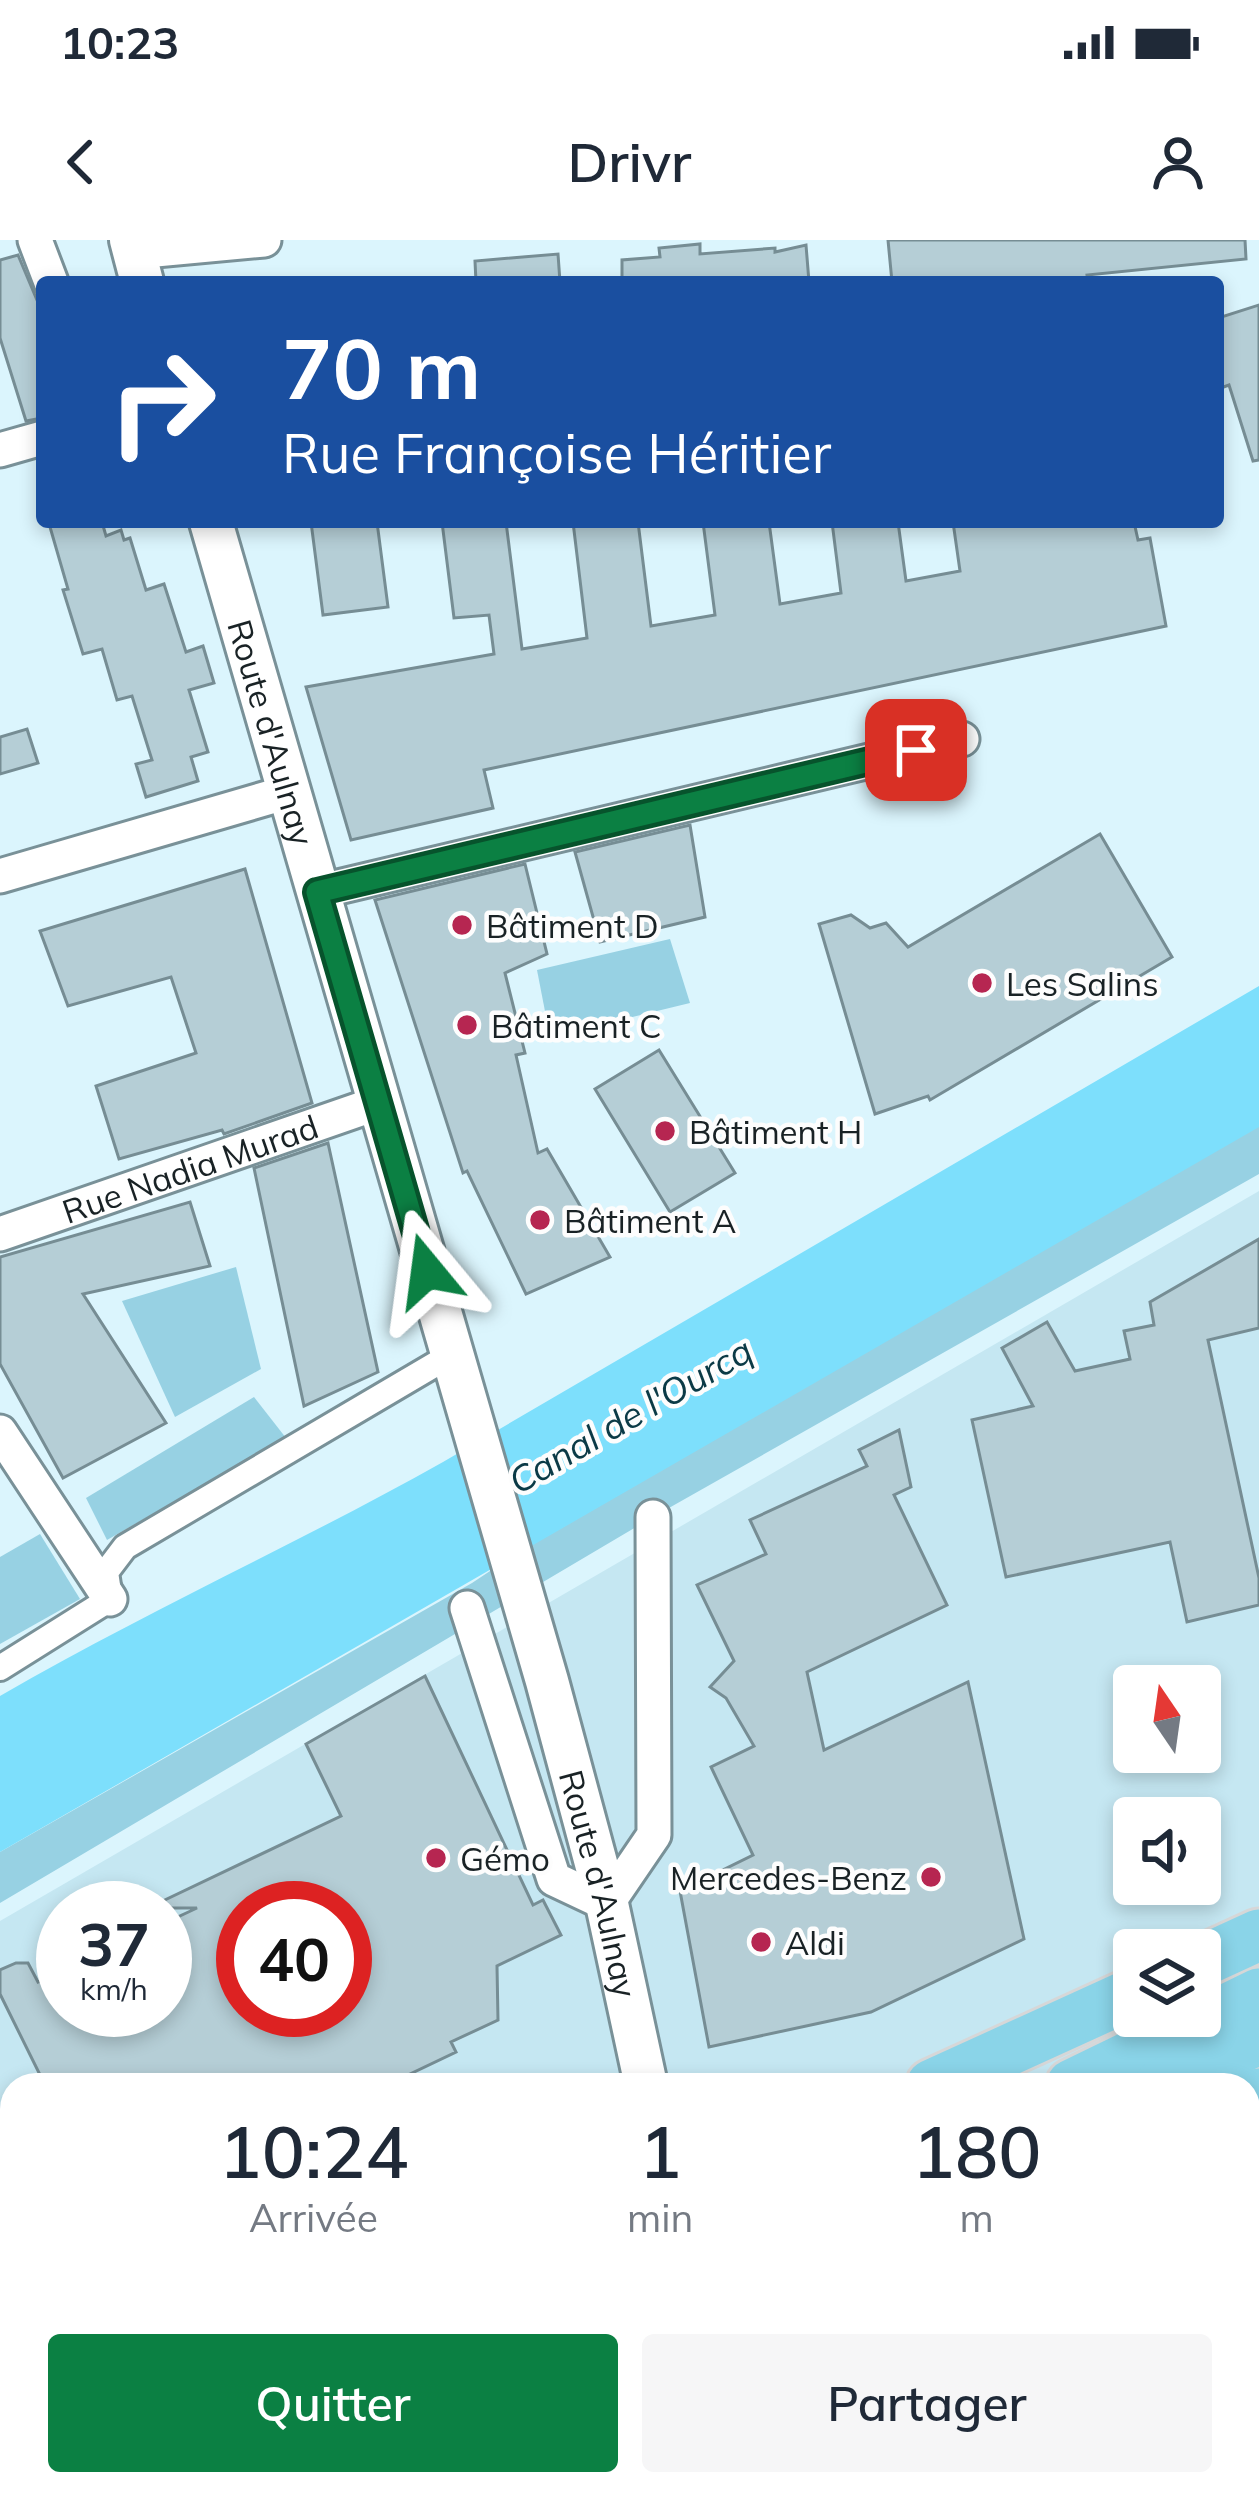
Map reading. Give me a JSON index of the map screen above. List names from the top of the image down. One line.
{"streets":{"street":["Route d'Aulnay","Rue Nadia Murad"]},"crossings":[["Route d'Aulnay","Rue Nadia Murad"]],"water":["Canal de l'Ourcq"],"places":["Bâtiment D","Les Salins","Bâtiment C","Bâtiment H","Bâtiment A","Gémo","Mercedes-Benz","Aldi"],"north":"top","page":{"status":"10:23","header":"Drivr","turn":["70 m","Rue Françoise Héritier"],"speed":"37 km/h","limit":"40","eta":["10:24","Arrivée","1","min","180","m"],"buttons":["Quitter","Partager"]}}
